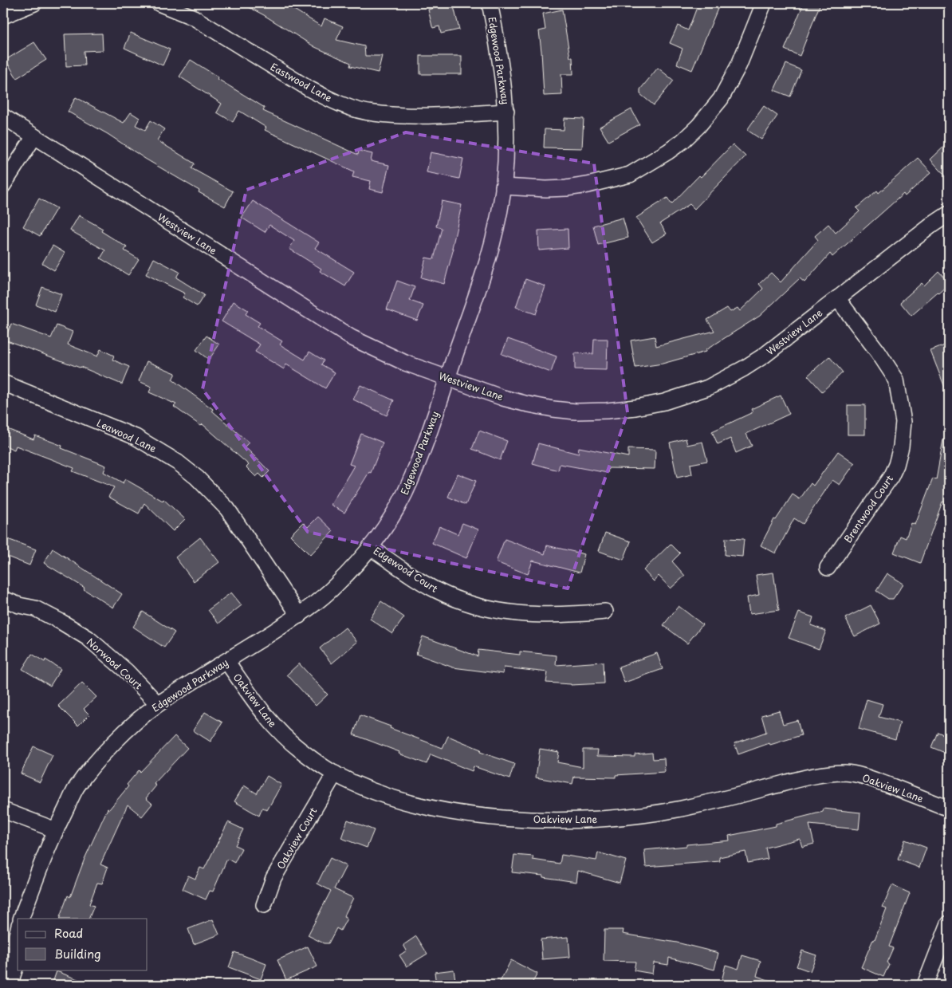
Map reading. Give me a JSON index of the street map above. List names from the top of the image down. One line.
{"streets":{"street":["Edgewood Parkway","Eastwood Lane","Westview Lane","Leawood Lane","Brentwood Court","Edgewood Court","Norwood Court","Oakview Lane","Oakview Court"]},"crossings":[["Edgewood Parkway","Eastwood Lane"],["Edgewood Parkway","Westview Lane"],["Edgewood Parkway","Leawood Lane"],["Edgewood Parkway","Edgewood Court"],["Edgewood Parkway","Norwood Court"],["Edgewood Parkway","Oakview Lane"],["Westview Lane","Brentwood Court"],["Oakview Lane","Oakview Court"]],"legend":["Road","Building"]}
